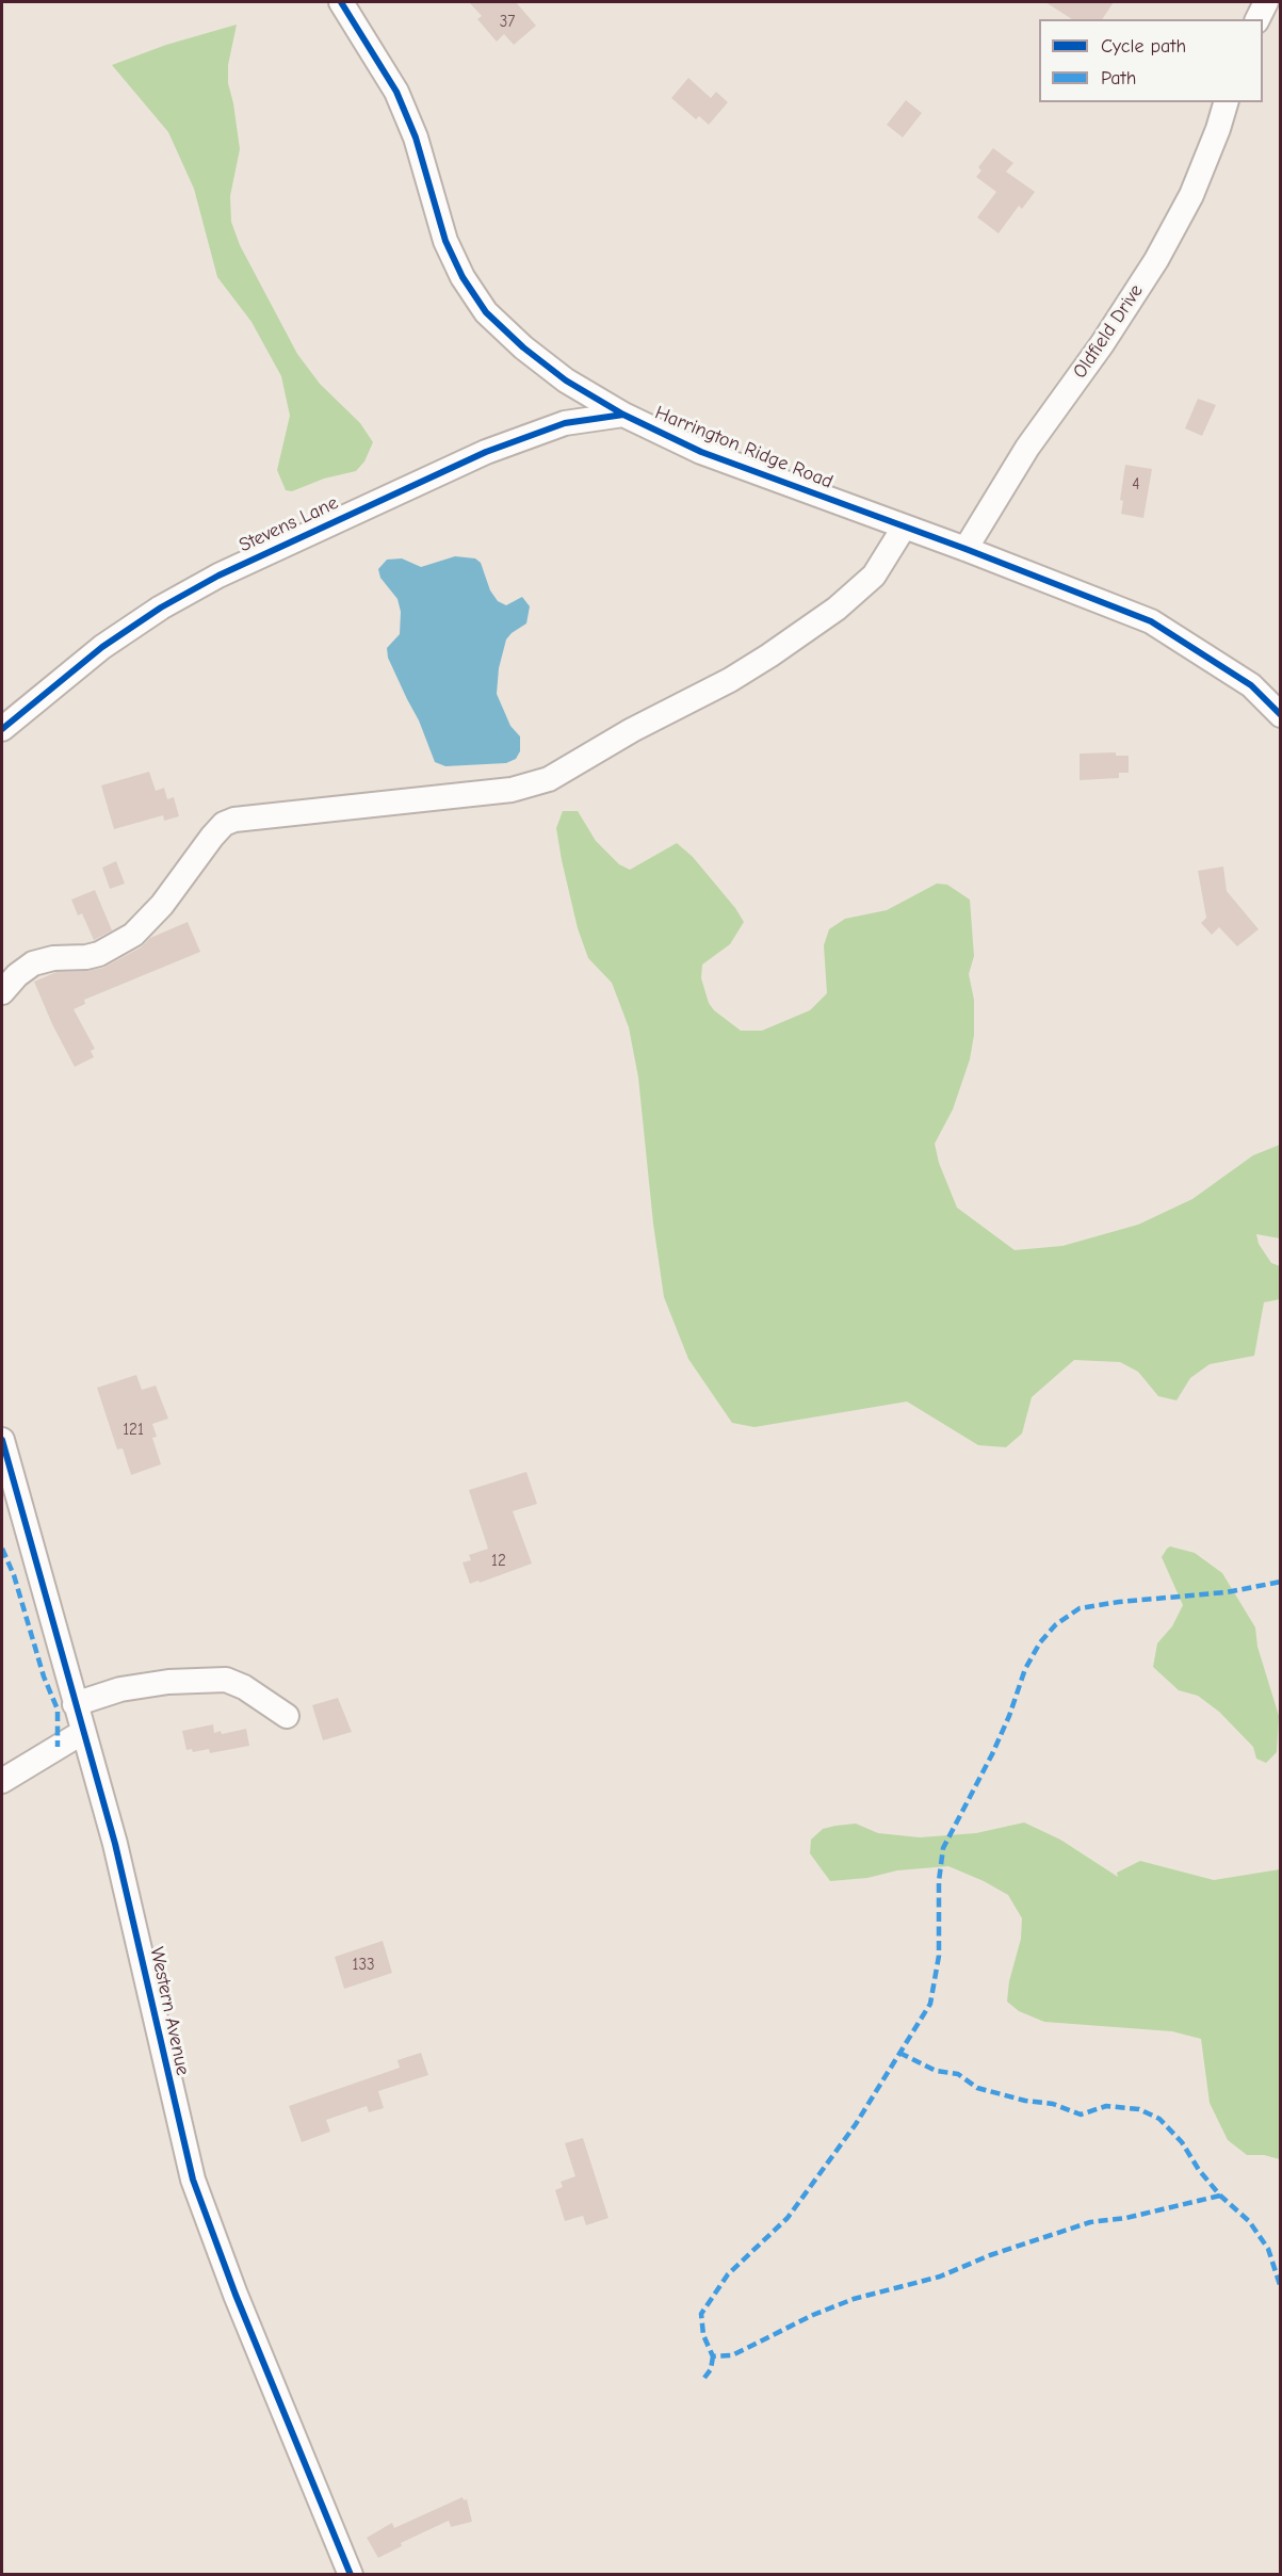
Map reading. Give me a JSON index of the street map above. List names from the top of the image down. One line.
{"streets":{"street":["Oldfield Drive","Harrington Ridge Road","Stevens Lane","Western Avenue"]},"crossings":[["Oldfield Drive","Harrington Ridge Road"],["Harrington Ridge Road","Stevens Lane"]],"house_numbers":["37","4","121","12","133"],"legend":["Cycle path","Path"]}
